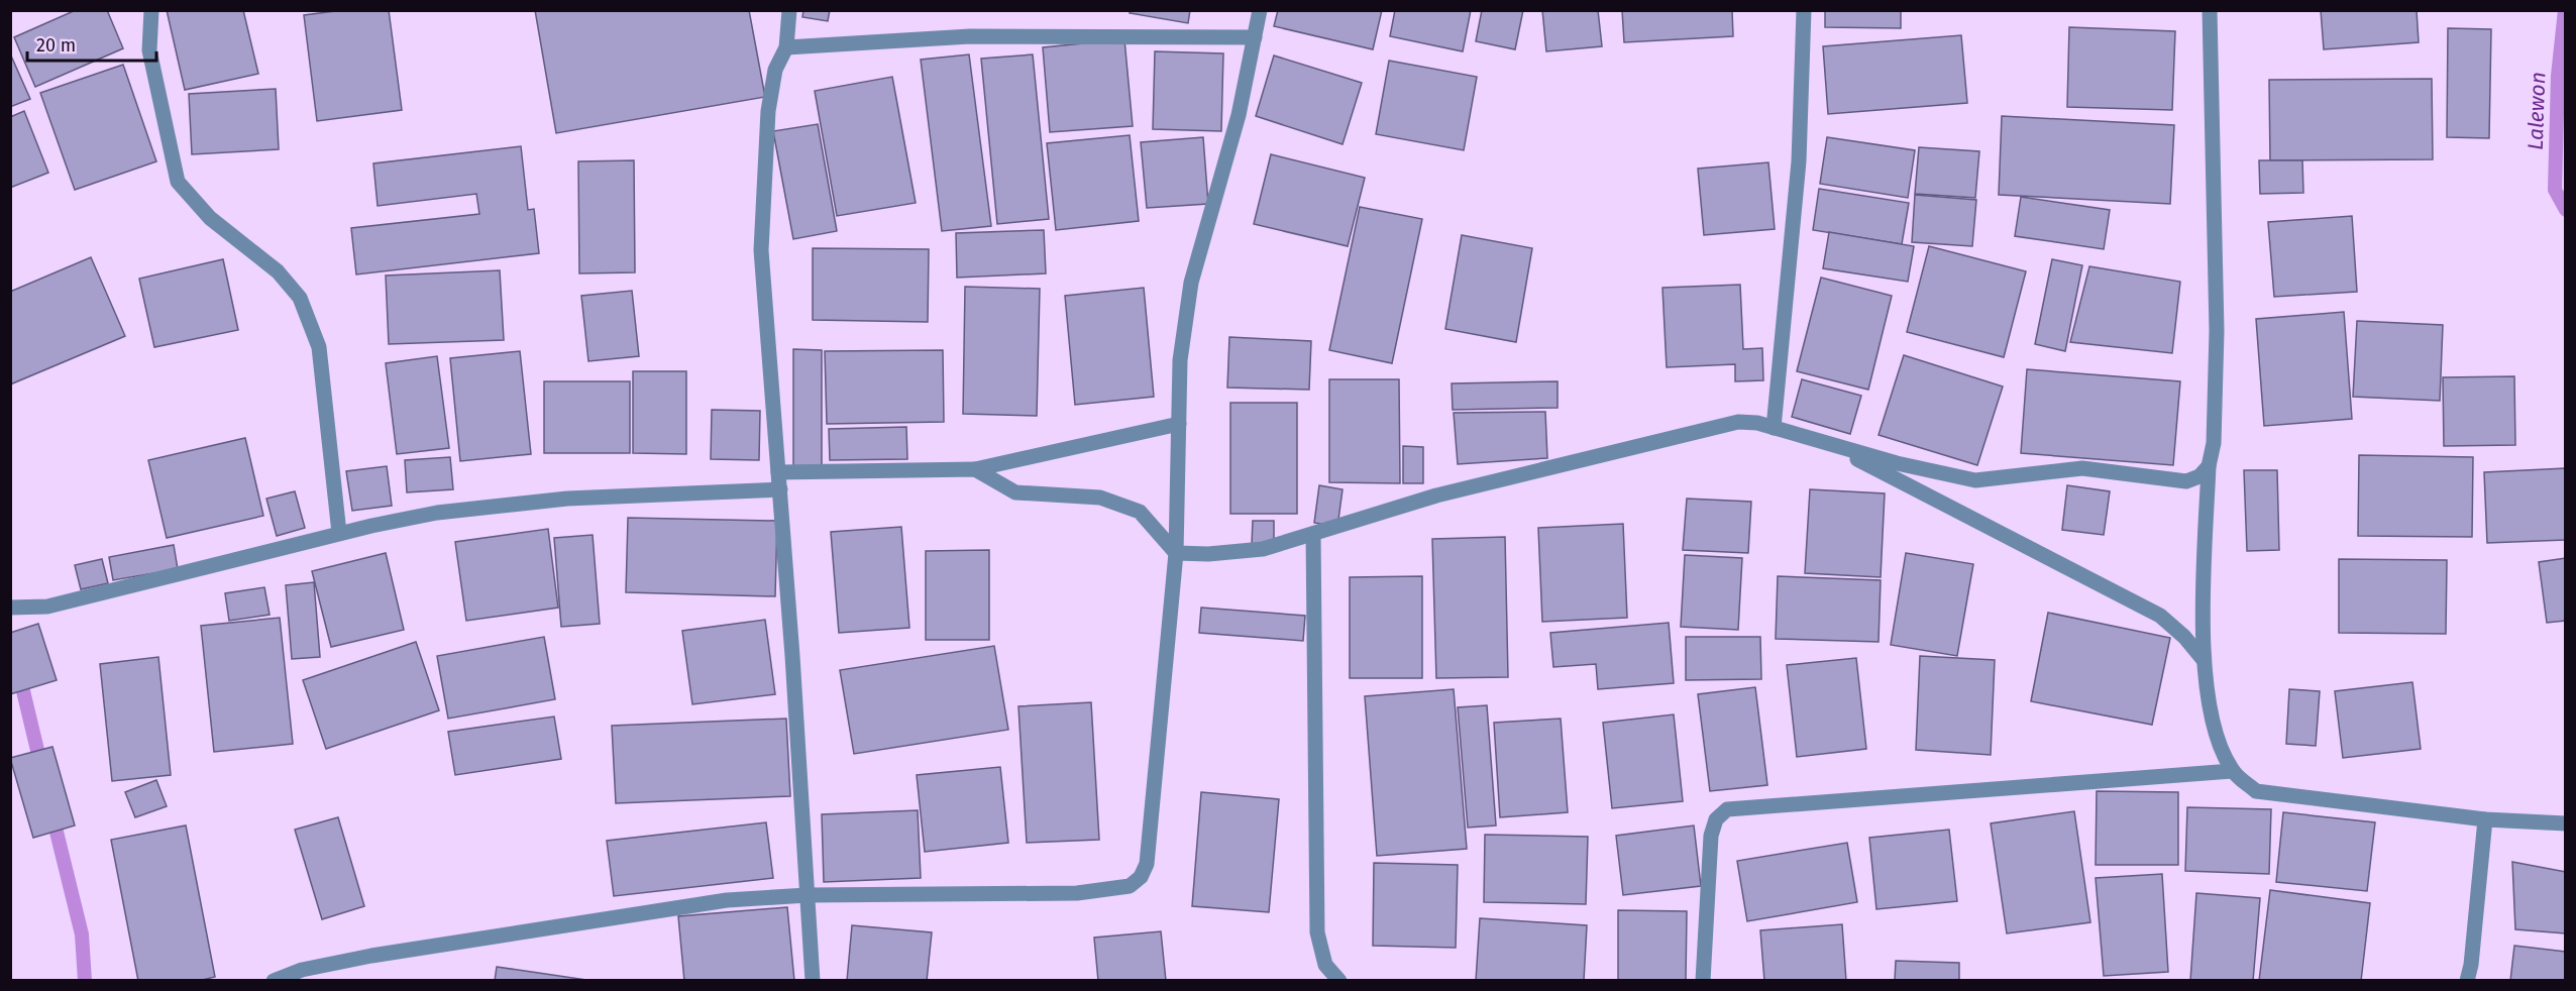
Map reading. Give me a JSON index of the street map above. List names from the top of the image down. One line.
{"water":["Lalewon"],"scale_bar":"20 m"}
